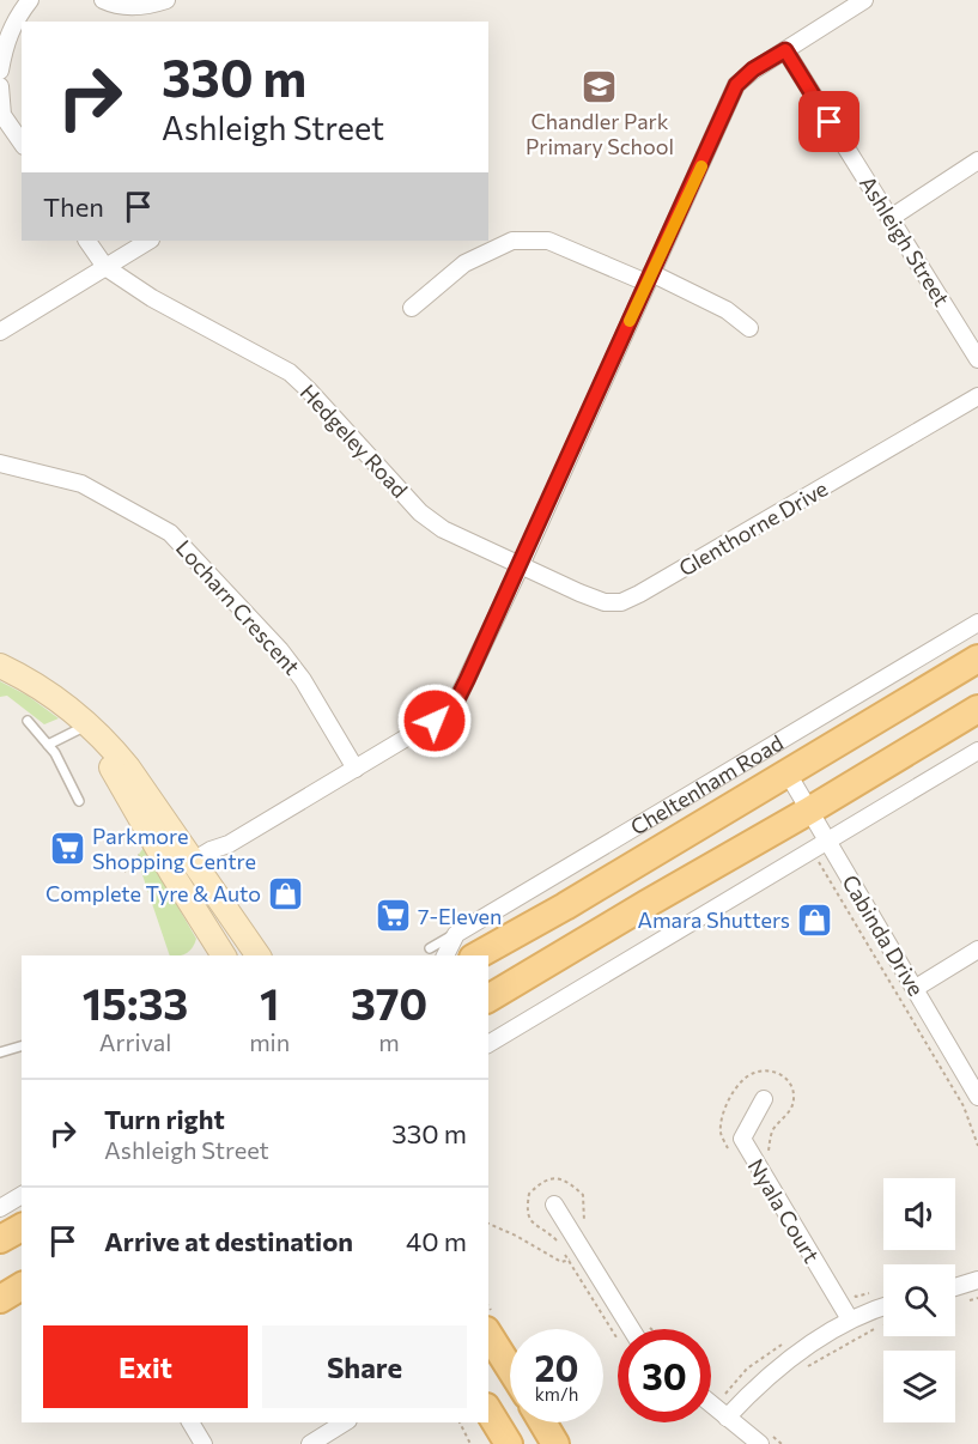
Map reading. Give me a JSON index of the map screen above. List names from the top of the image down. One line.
{"streets":{"main road":["Cheltenham Road"],"street":["Ashleigh Street","Hedgeley Road","Glenthorne Drive","Locharn Crescent","Cabinda Drive","Nyala Court"]},"crossings":[["Hedgeley Road","Glenthorne Drive"],["Cheltenham Road","Cabinda Drive"]],"places":{"school or university":["Chandler Park Primary School"],"supermarket":["Parkmore Shopping Centre","7-Eleven"],"shop":["Complete Tyre & Auto","Amara Shutters"]},"page":{"turn":["330 m","Ashleigh Street"],"then":"Then","eta":["15:33","Arrival","1","min","370","m"],"list":[{"name":"Turn right","note":"Ashleigh Street","value":"330 m"},{"name":"Arrive at destination","value":"40 m"}],"buttons":["Exit","Share"],"speed":"20 km/h","limit":"30"}}
